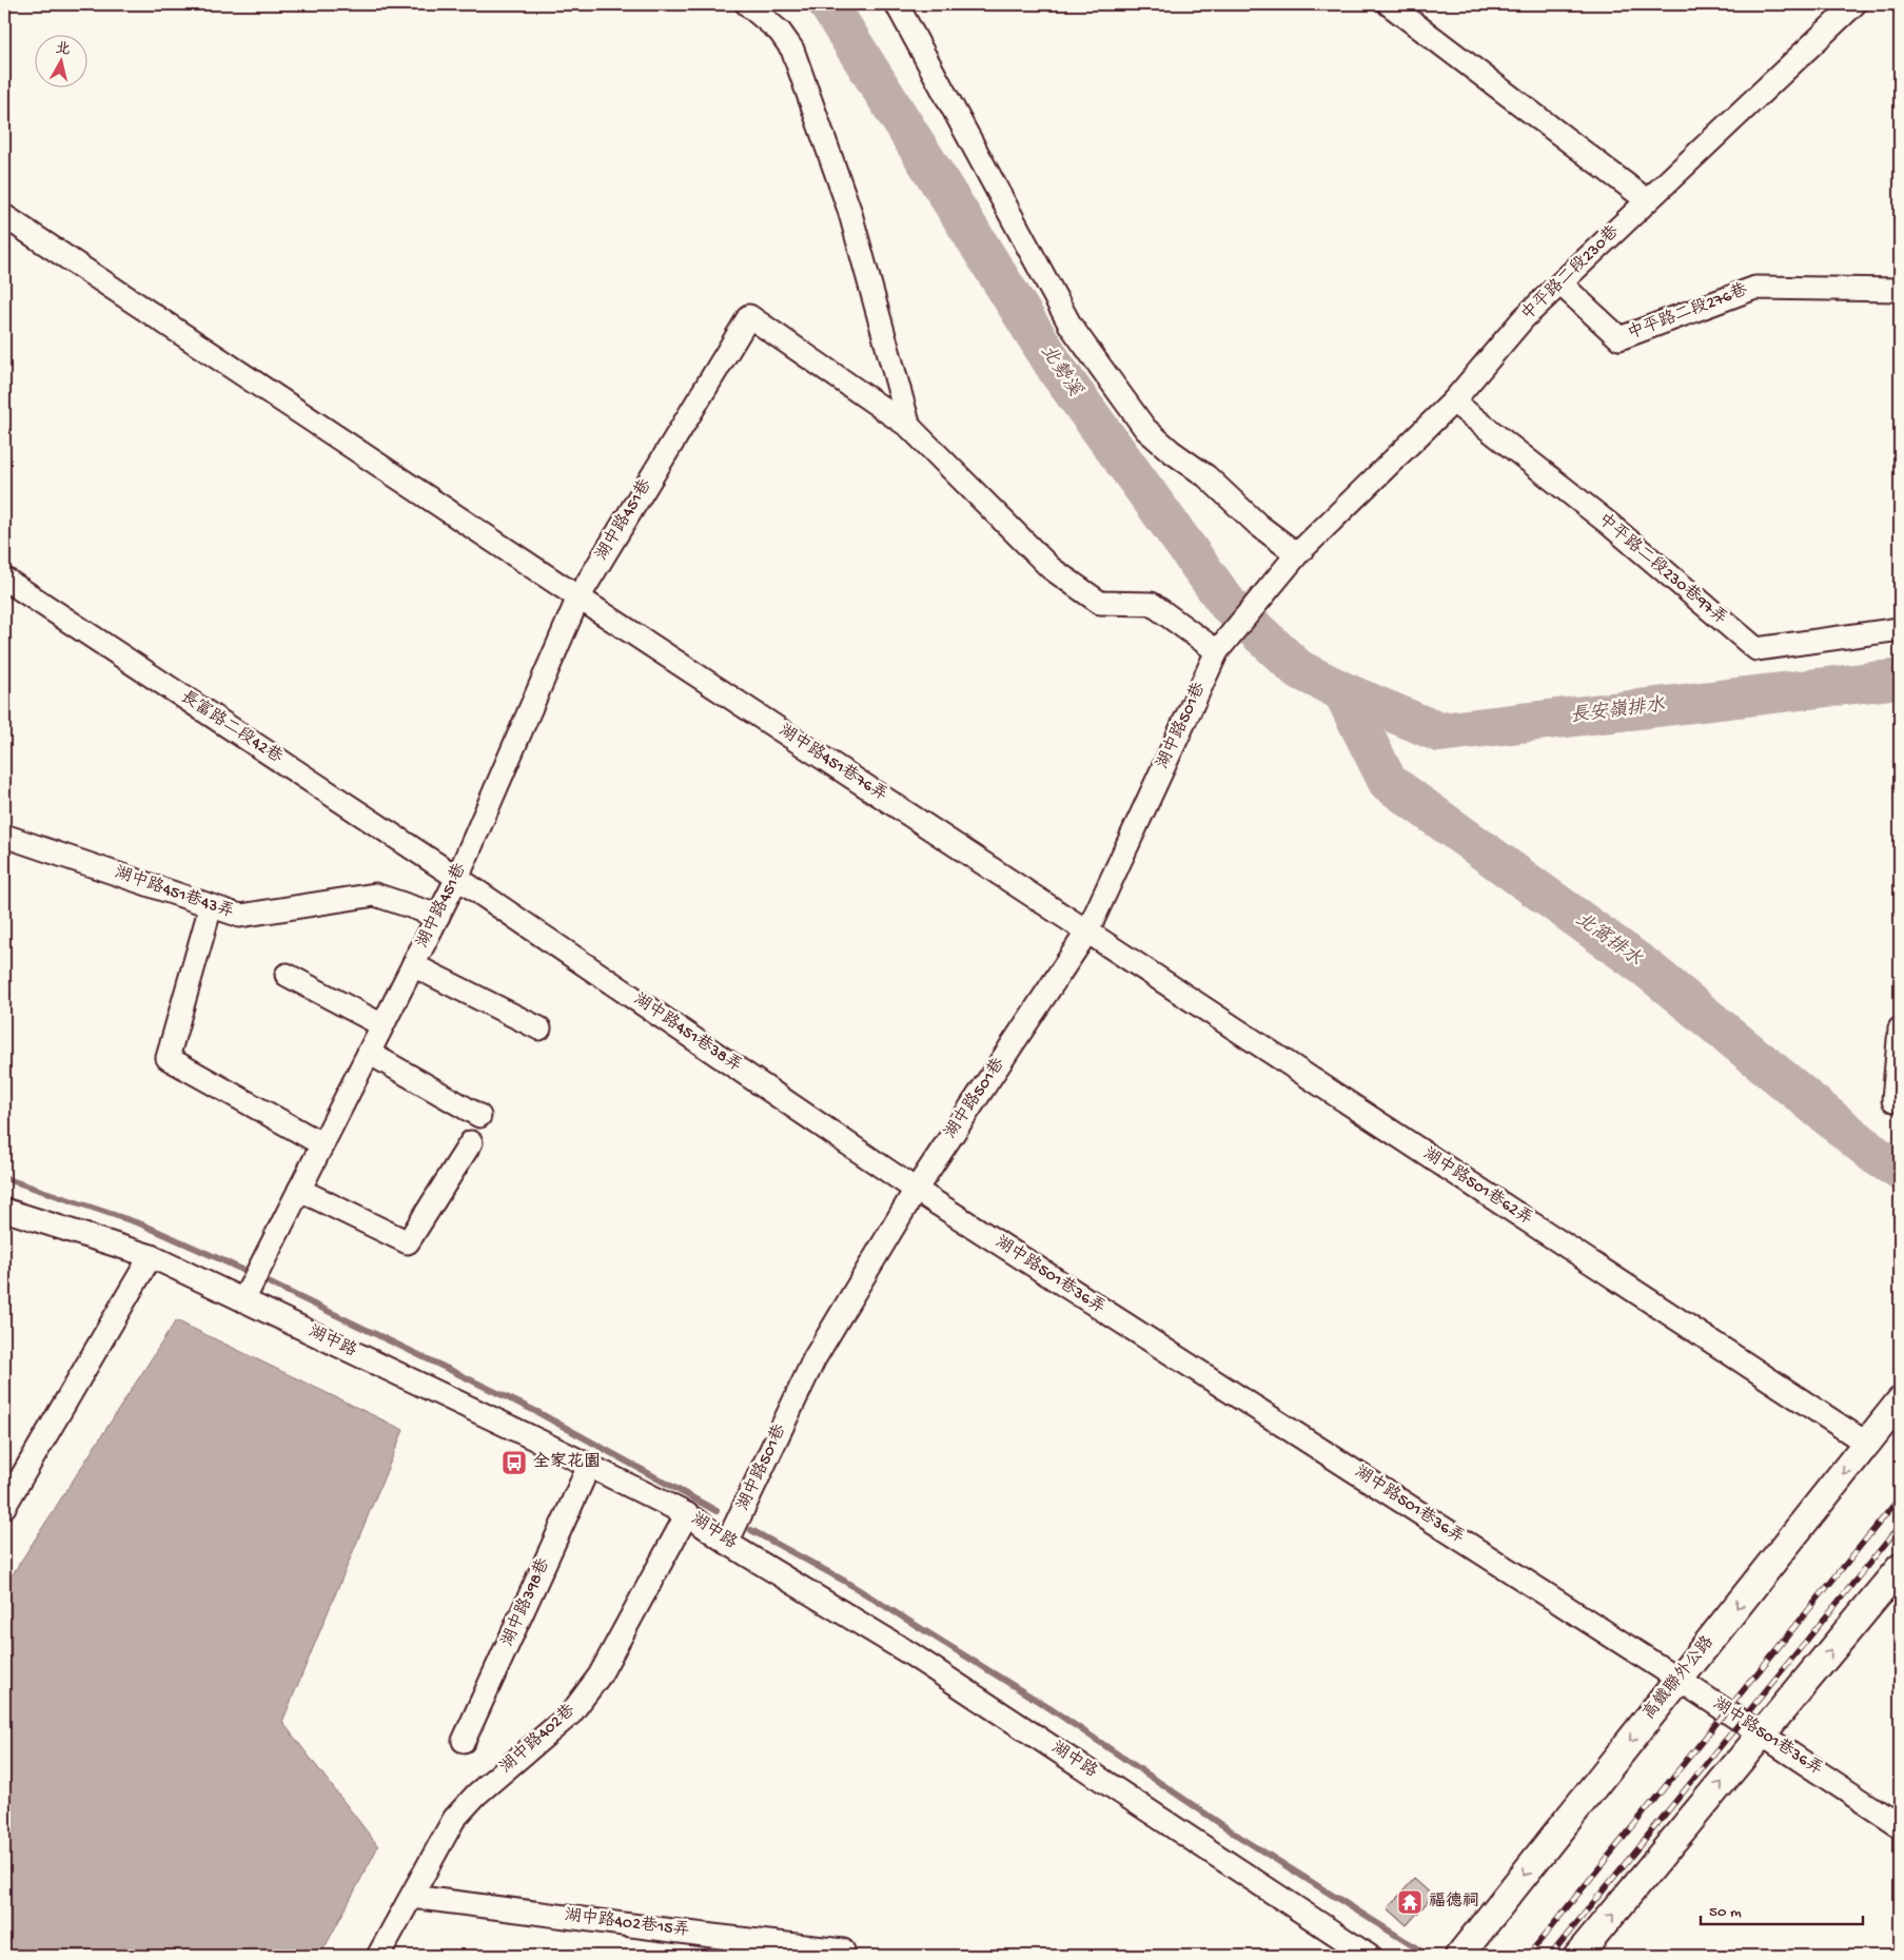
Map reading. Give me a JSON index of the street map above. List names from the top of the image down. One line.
{"streets":{"main road":["高鐵聯外公路"],"street":["中平路二段230巷","中平路二段276巷","湖中路451巷","中平路二段230巷97弄","湖中路501巷","長富路二段42巷","湖中路451巷76弄","湖中路451巷43弄","湖中路451巷38弄","湖中路501巷62弄","湖中路501巷36弄","湖中路","湖中路398巷","湖中路402巷","湖中路402巷15弄"]},"crossings":[["中平路二段230巷","中平路二段276巷"],["中平路二段230巷","中平路二段230巷97弄"],["中平路二段230巷","湖中路501巷"],["湖中路451巷","湖中路501巷"],["湖中路451巷","長富路二段42巷"],["湖中路451巷","湖中路451巷76弄"],["湖中路451巷","湖中路451巷43弄"],["湖中路451巷","湖中路451巷38弄"],["湖中路451巷","湖中路"],["湖中路501巷","湖中路451巷76弄"],["湖中路501巷","湖中路451巷38弄"],["湖中路501巷","湖中路501巷62弄"],["湖中路501巷","湖中路501巷36弄"],["湖中路501巷","湖中路"],["長富路二段42巷","湖中路451巷38弄"],["湖中路451巷76弄","湖中路501巷62弄"],["湖中路451巷38弄","湖中路501巷36弄"],["湖中路501巷62弄","高鐵聯外公路"],["湖中路501巷36弄","高鐵聯外公路"],["湖中路","湖中路398巷"],["湖中路","湖中路402巷"],["湖中路402巷","湖中路402巷15弄"]],"water":["北勢溪","長安嶺排水","北窩排水"],"places":{"bus stop":["全家花園"],"temple":["福德祠"]},"scale_bar":"50 m","north":"top"}
